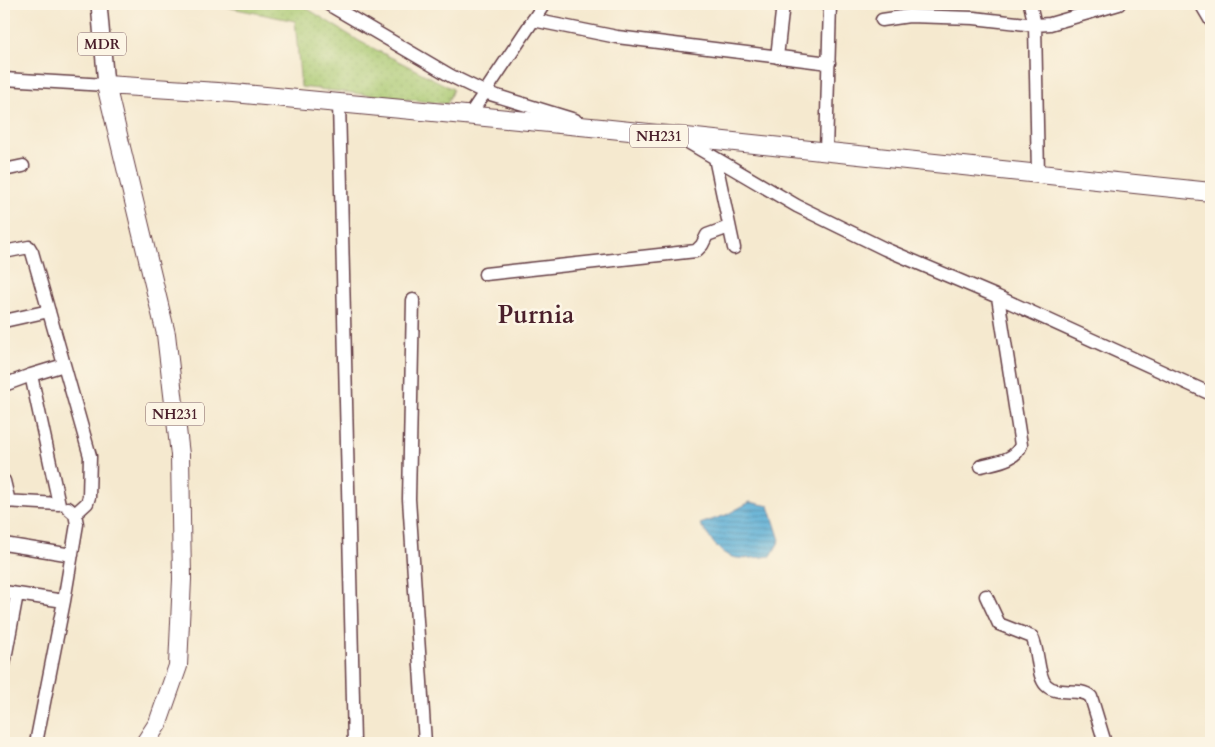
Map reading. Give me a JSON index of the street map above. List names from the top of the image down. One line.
{"streets":{"highway":["NH231"],"main road":["MDR"]},"crossings":[["MDR","NH231"]],"districts":["Purnia"]}
